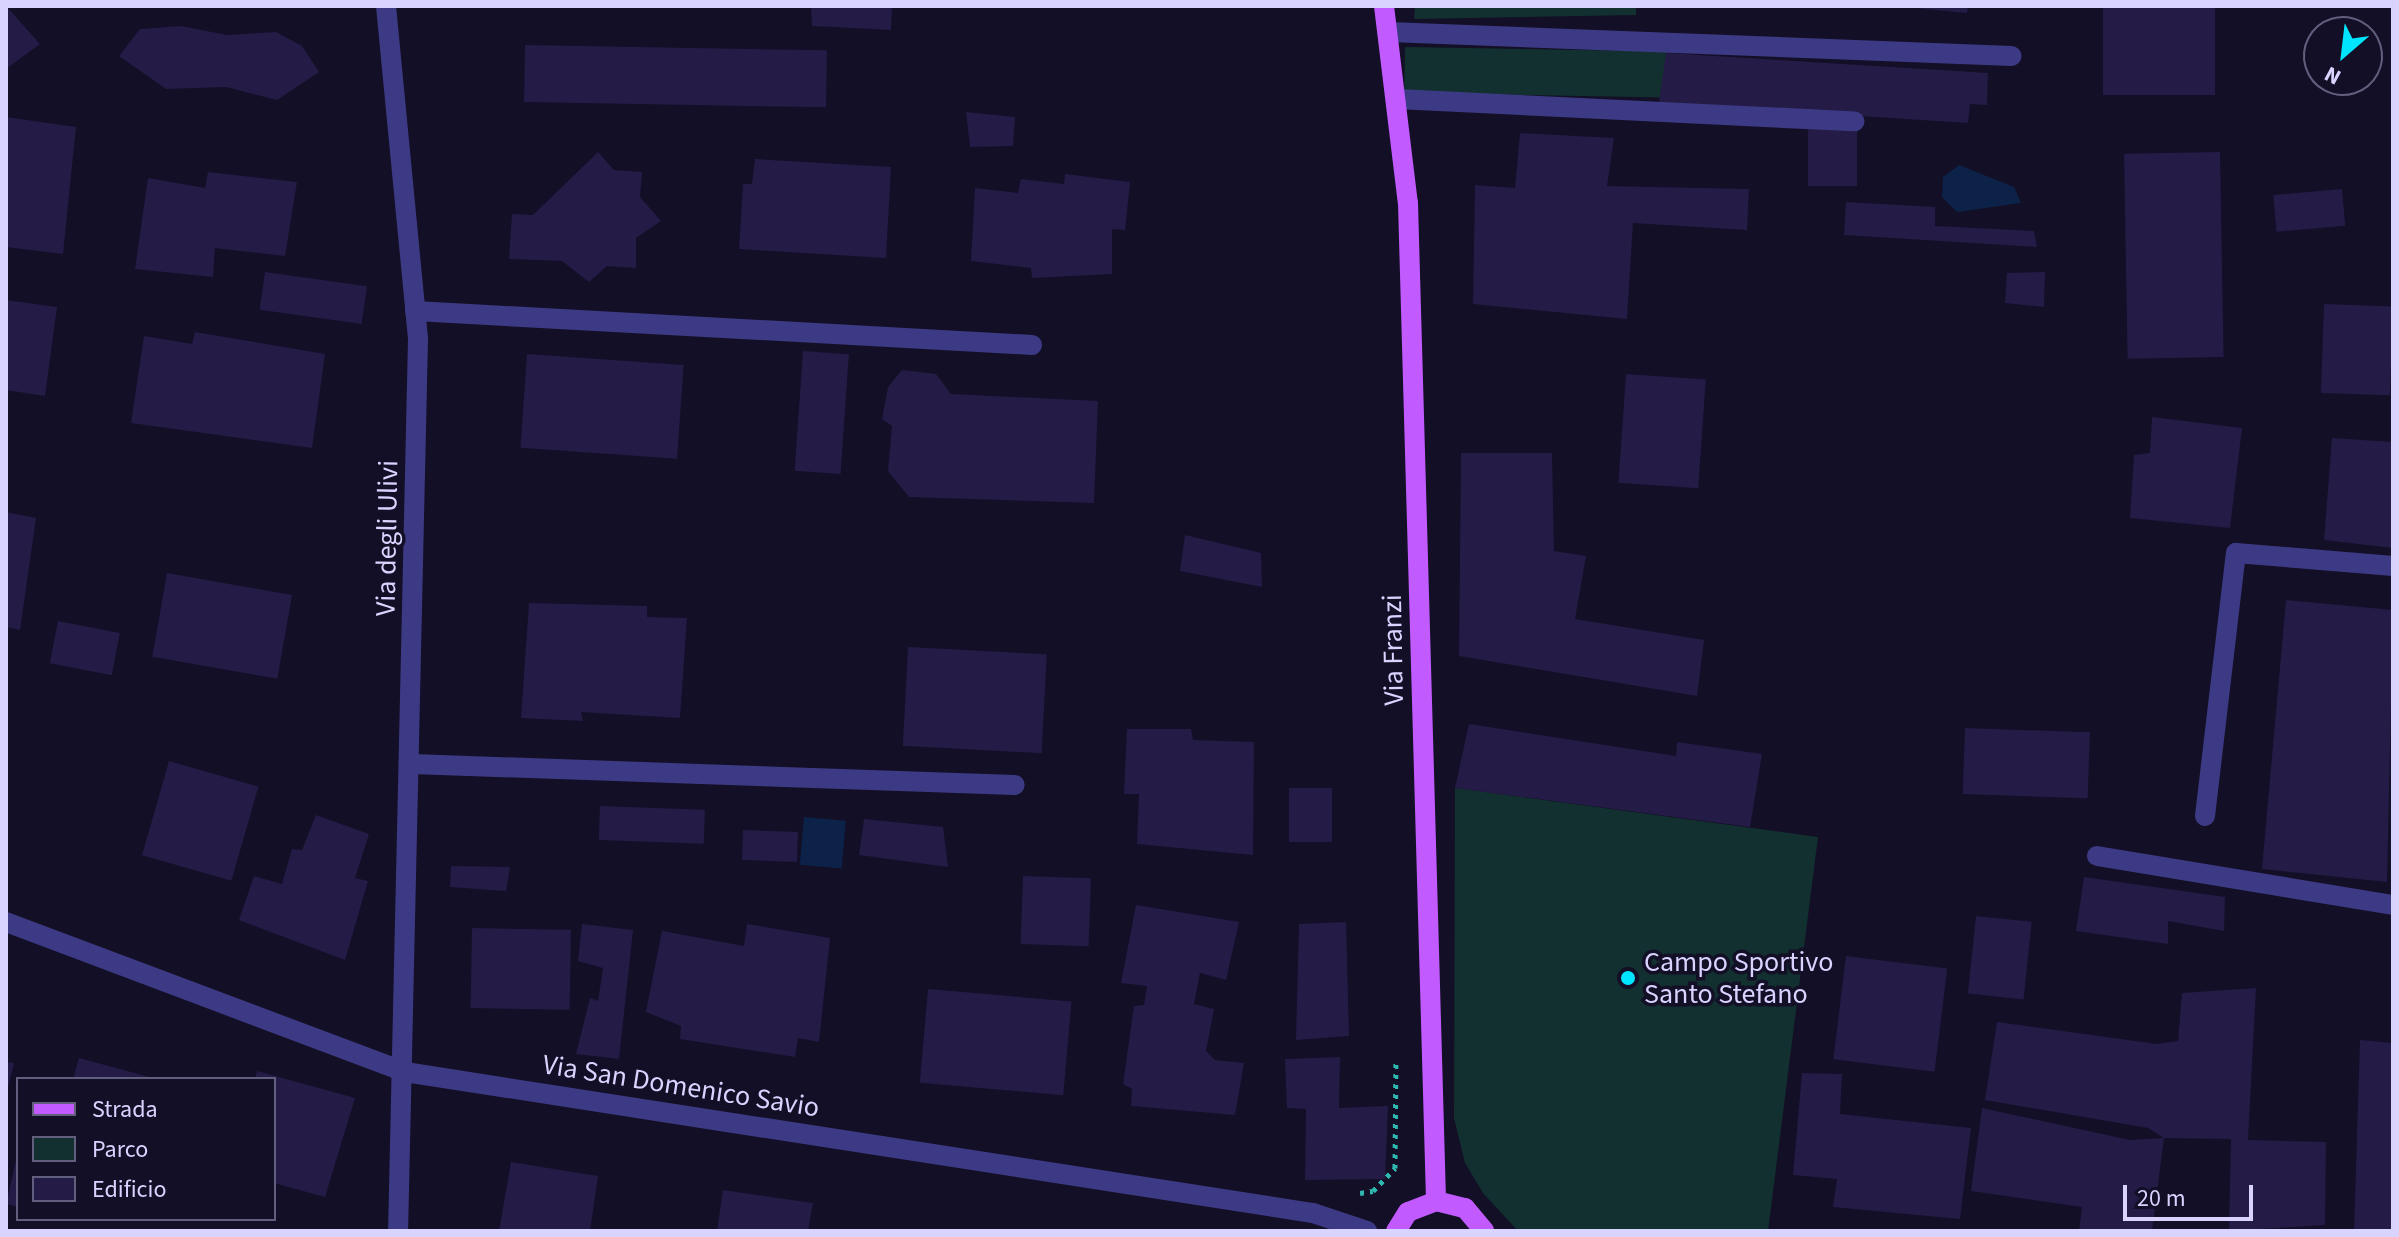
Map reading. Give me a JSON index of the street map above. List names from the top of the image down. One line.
{"streets":{"main road":["Via Franzi"],"street":["Via degli Ulivi","Via San Domenico Savio"]},"crossings":[["Via degli Ulivi","Via San Domenico Savio"]],"places":["Campo Sportivo Santo Stefano"],"legend":["Strada","Parco","Edificio"],"scale_bar":"20 m","north":"bottom left"}
